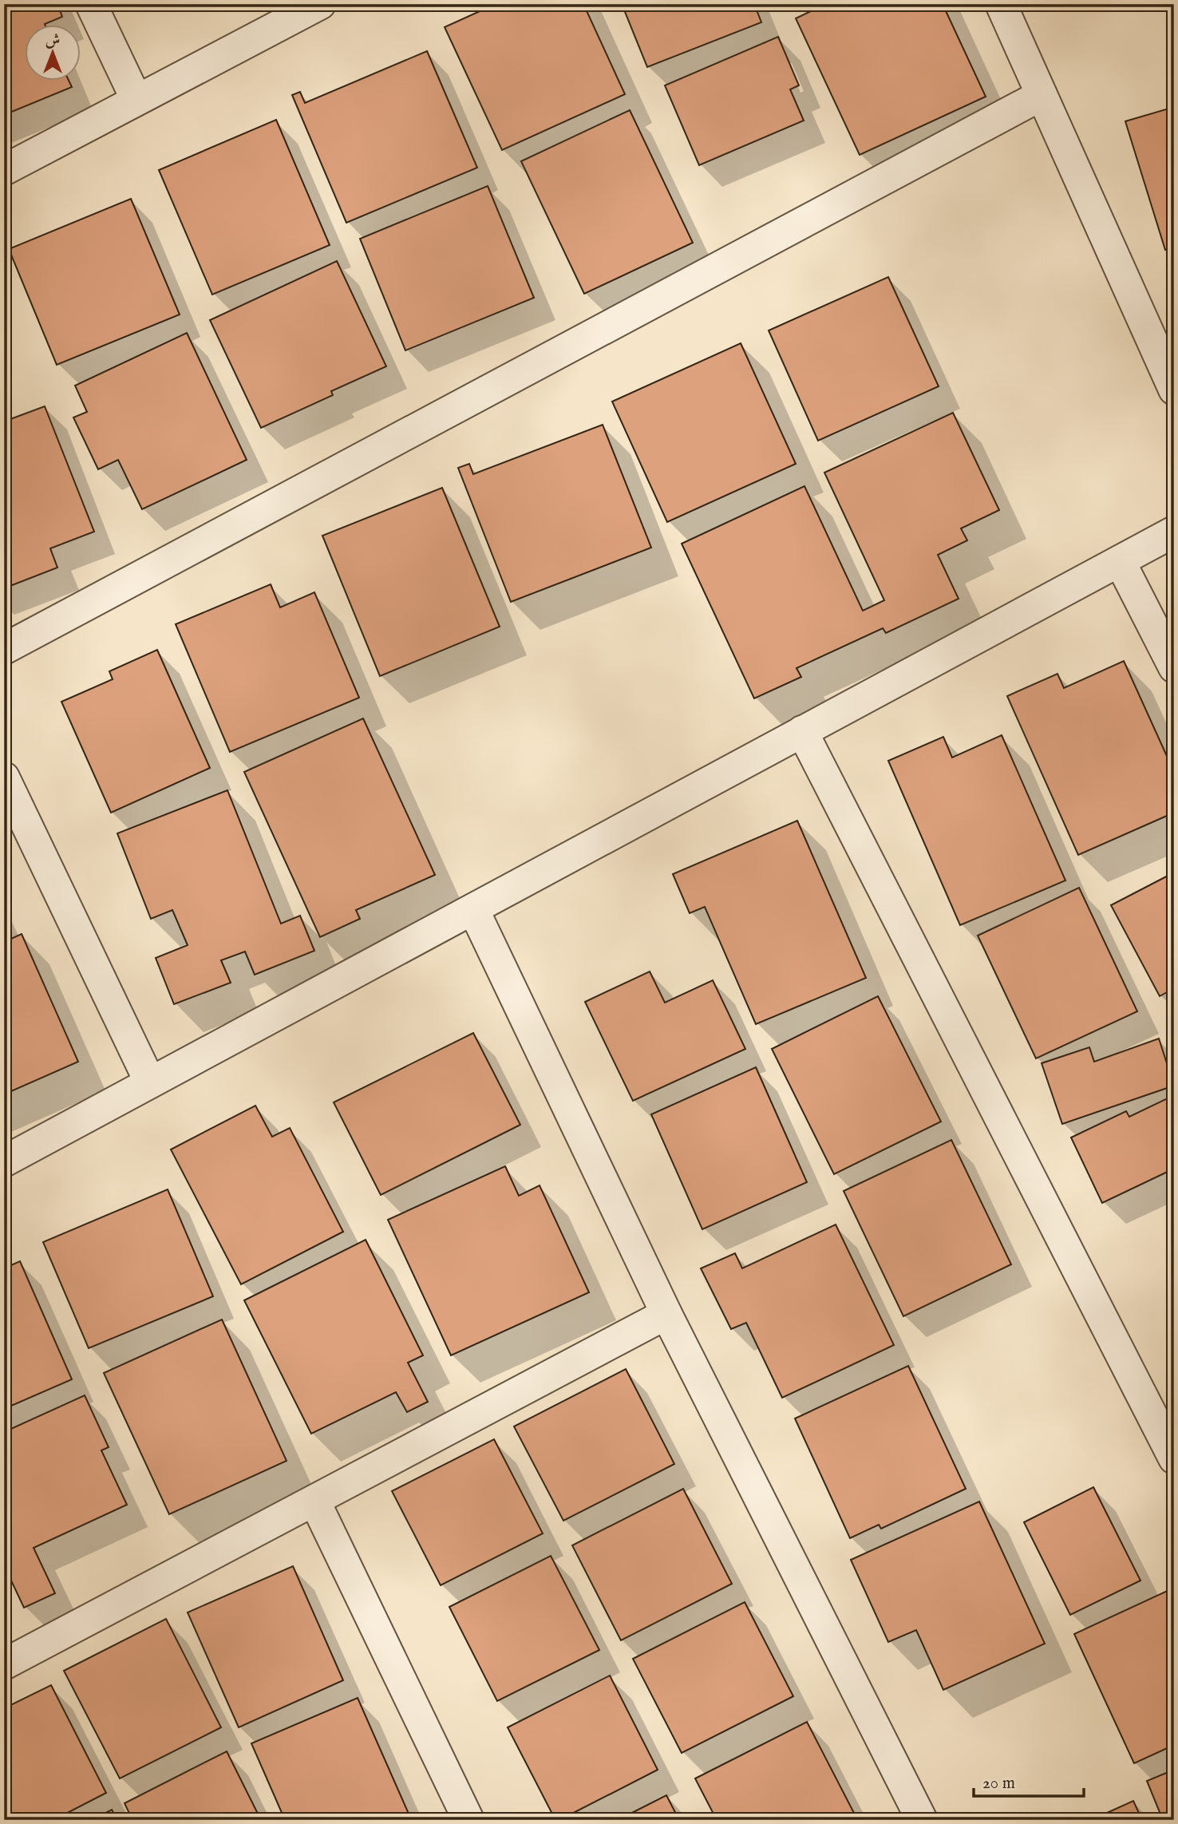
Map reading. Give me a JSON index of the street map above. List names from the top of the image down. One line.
{"scale_bar":"20 m","north":"top"}
